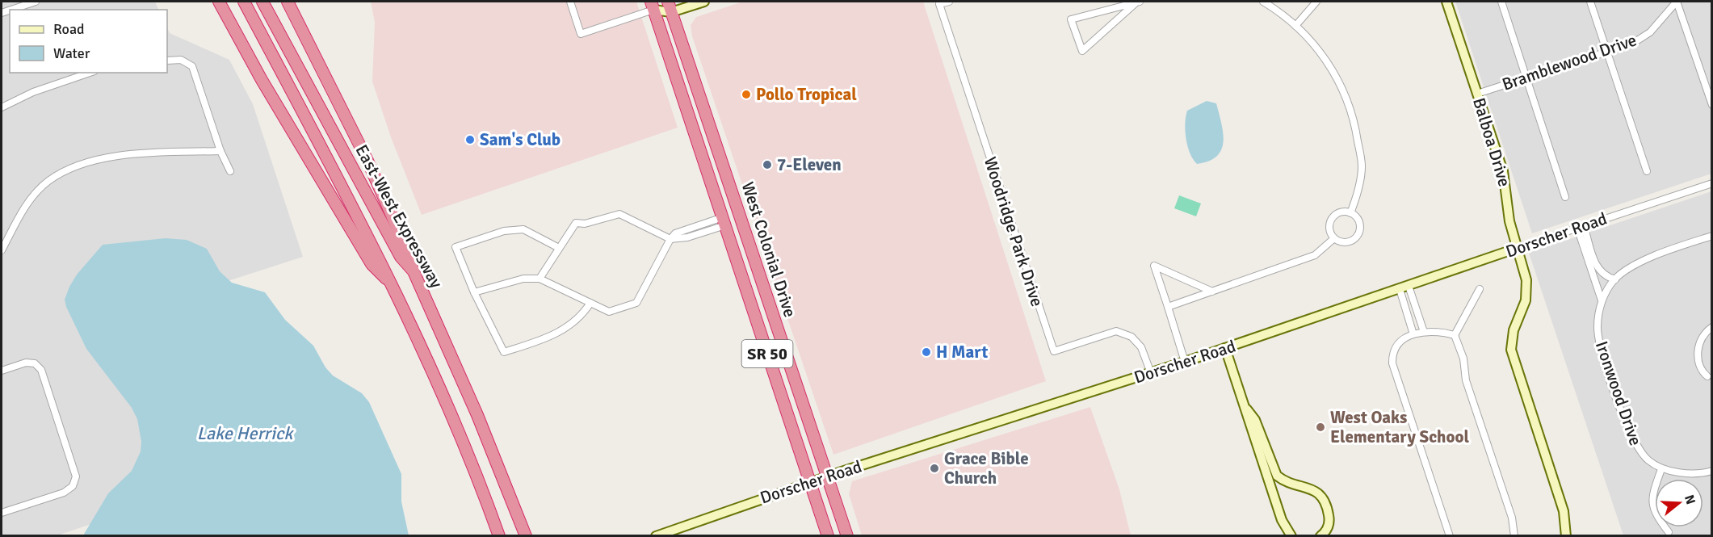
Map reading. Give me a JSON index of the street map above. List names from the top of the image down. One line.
{"streets":{"highway":["East-West Expressway","West Colonial Drive","SR 50"],"street":["Bramblewood Drive","Balboa Drive","Woodridge Park Drive","Dorscher Road","Ironwood Drive"]},"crossings":[["Bramblewood Drive","Balboa Drive"],["Balboa Drive","Dorscher Road"],["Woodridge Park Drive","Dorscher Road"],["Dorscher Road","West Colonial Drive"]],"water":["Lake Herrick"],"places":["Pollo Tropical","Sam's Club","7-Eleven","H Mart","West Oaks Elementary School","Grace Bible Church"],"legend":["Road","Water"],"north":"right"}
